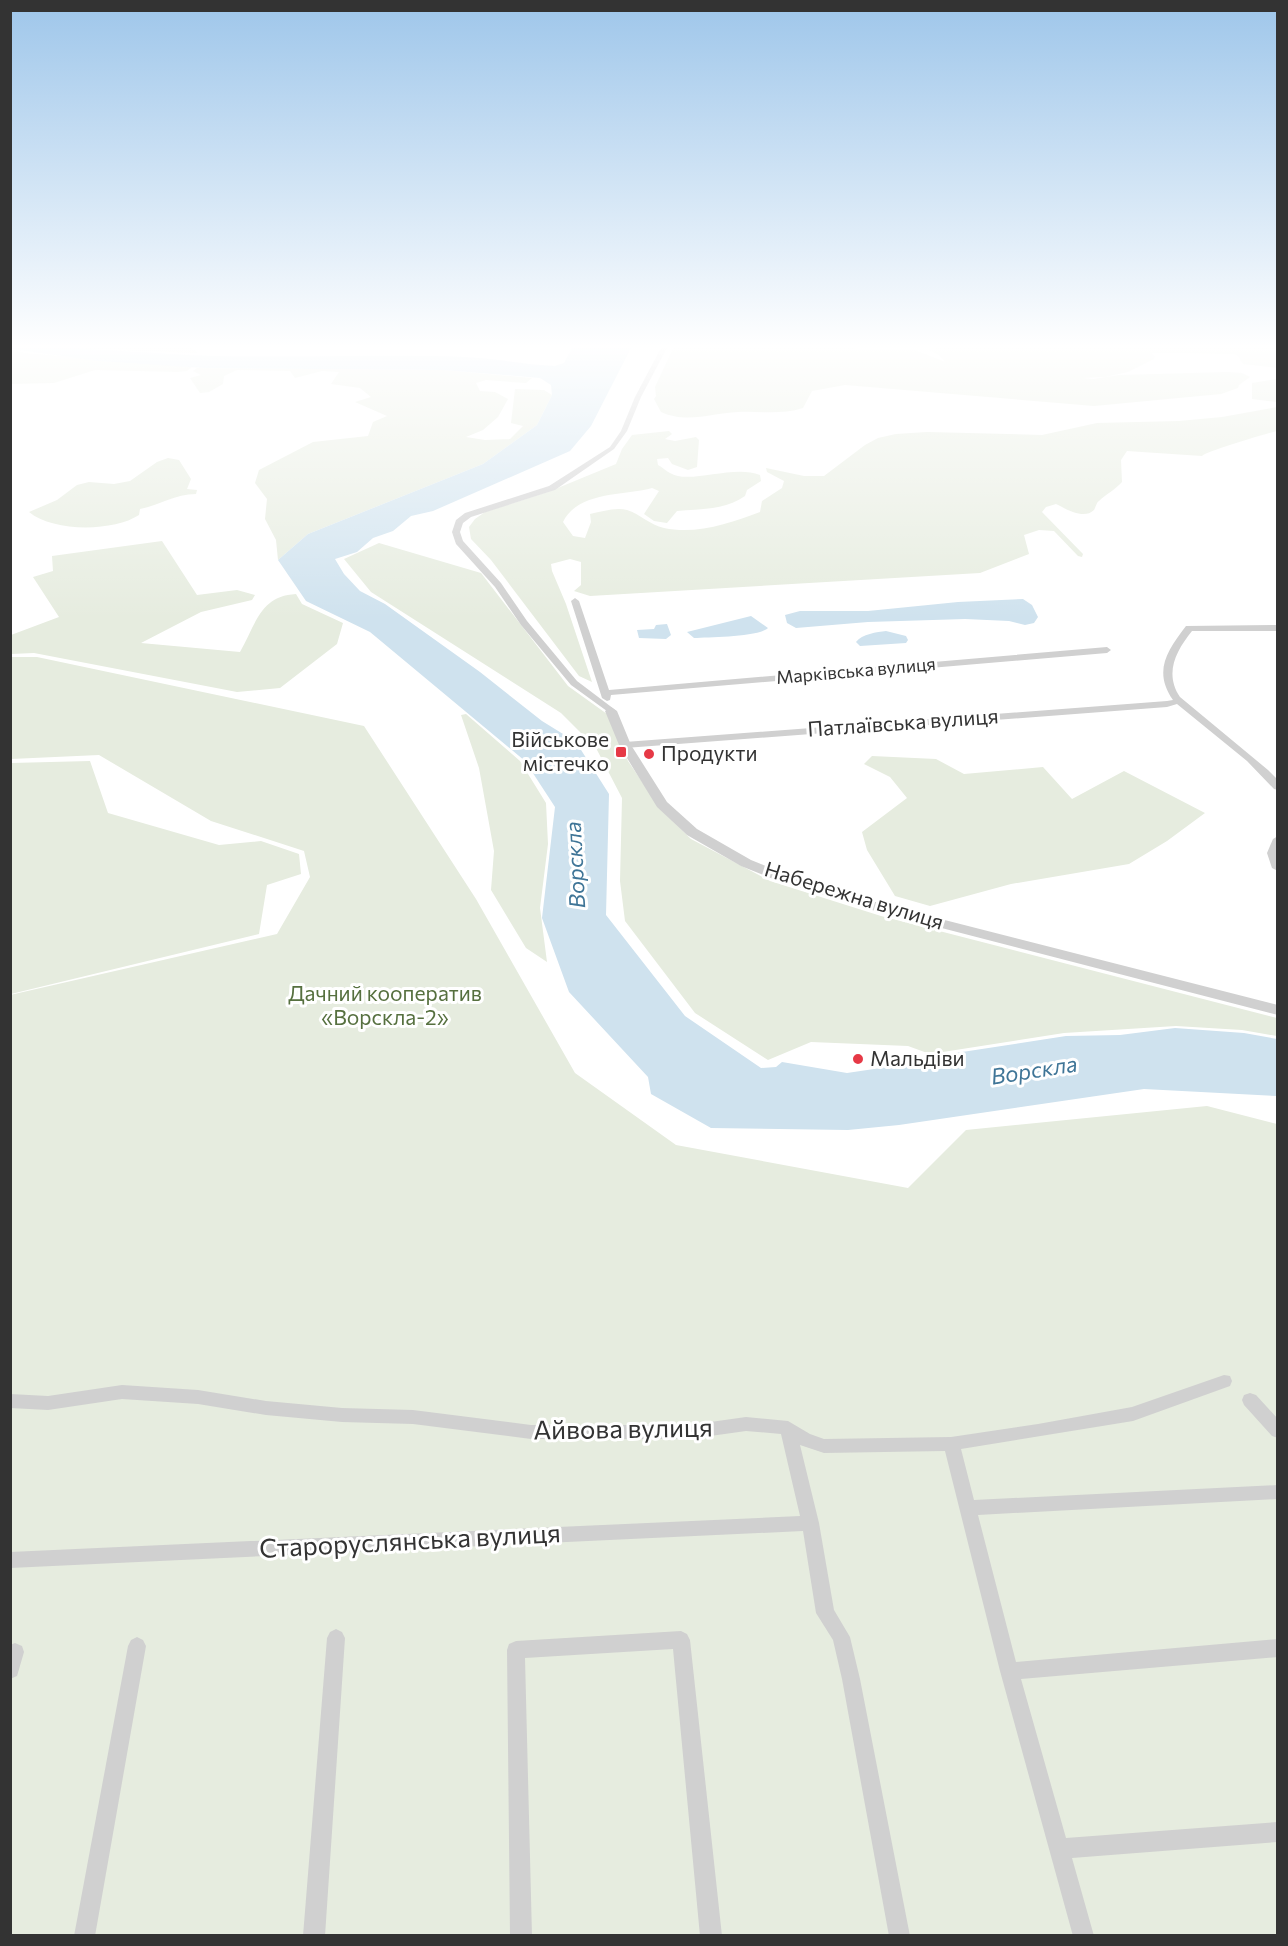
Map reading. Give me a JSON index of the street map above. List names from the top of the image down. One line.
{"streets":{"street":["Марківська вулиця","Патлаївська вулиця","Набережна вулиця","Айвова вулиця","Староруслянська вулиця"]},"crossings":[["Марківська вулиця","Набережна вулиця"],["Патлаївська вулиця","Набережна вулиця"]],"water":["Ворскла"],"parks":["Дачний кооператив «Ворскла-2»"],"places":{"transit":["Військове містечко"],"other":["Продукти","Мальдіви"]}}
